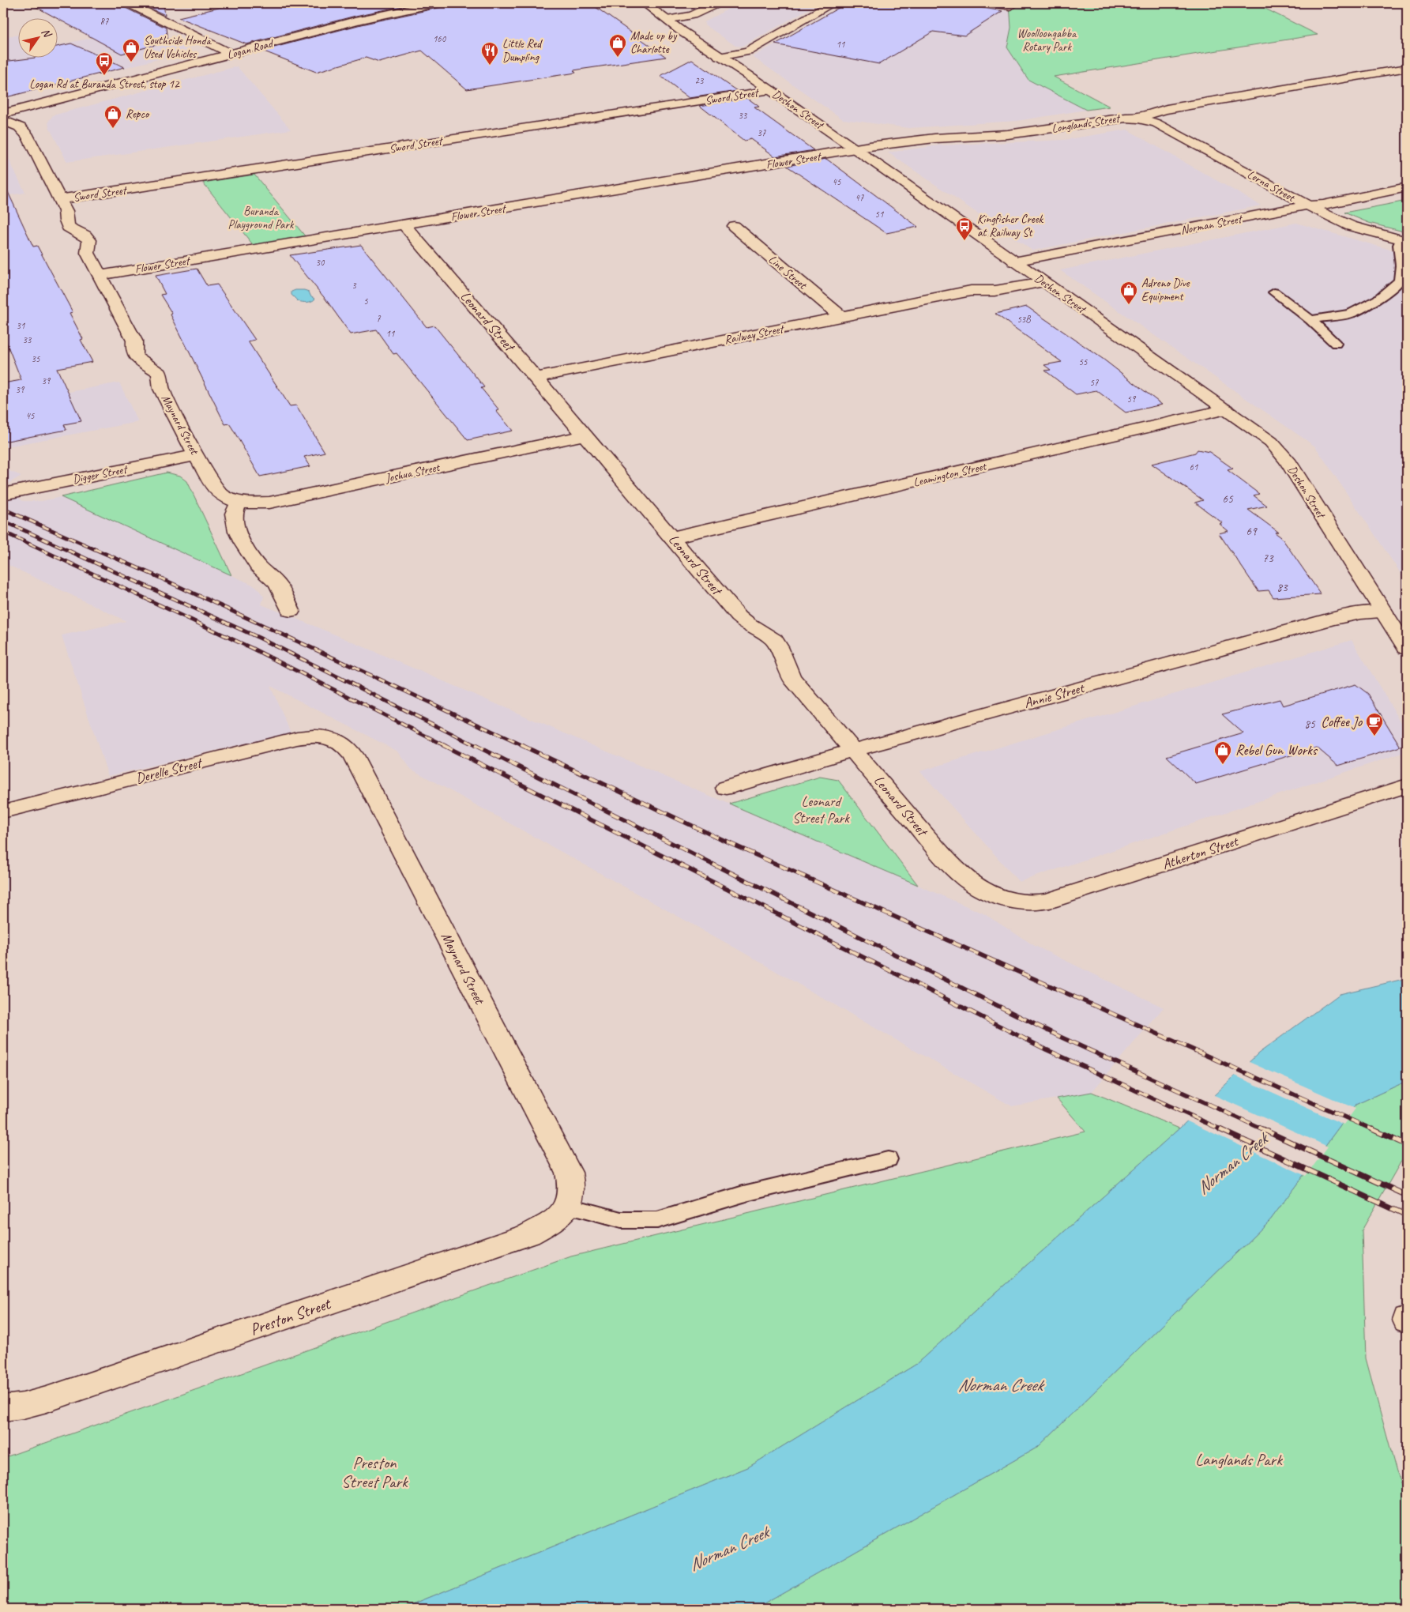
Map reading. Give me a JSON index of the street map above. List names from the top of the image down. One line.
{"streets":{"street":["Logan Road","Sword Street","Deshon Street","Longlands Street","Flower Street","Lerna Street","Norman Street","Line Street","Leonard Street","Railway Street","Maynard Street","Joshua Street","Digger Street","Leamington Street","Annie Street","Derelle Street","Atherton Street","Preston Street"]},"crossings":[["Sword Street","Deshon Street"],["Sword Street","Maynard Street"],["Deshon Street","Longlands Street"],["Deshon Street","Flower Street"],["Deshon Street","Norman Street"],["Deshon Street","Railway Street"],["Deshon Street","Leamington Street"],["Deshon Street","Annie Street"],["Longlands Street","Flower Street"],["Longlands Street","Lerna Street"],["Flower Street","Leonard Street"],["Flower Street","Maynard Street"],["Lerna Street","Norman Street"],["Line Street","Railway Street"],["Leonard Street","Railway Street"],["Leonard Street","Joshua Street"],["Leonard Street","Leamington Street"],["Leonard Street","Annie Street"],["Leonard Street","Atherton Street"],["Maynard Street","Joshua Street"],["Maynard Street","Digger Street"],["Maynard Street","Derelle Street"],["Maynard Street","Preston Street"]],"water":["Norman Creek"],"parks":["Woolloongabba Rotary Park","Buranda Playground Park","Leonard Street Park","Langlands Park","Preston Street Park"],"places":{"shop":["Made up by Charlotte","Southside Honda Used Vehicles","Repco","Adreno Dive Equipment","Rebel Gun Works"],"restaurant":["Little Red Dumpling"],"bus stop":["Logan Rd at Buranda Street, stop 12","Kingfisher Creek at Railway St"],"cafe":["Coffee Jo"]},"house_numbers":["87","160","11","23","33","37","45","47","51","30","3","5","7","53B","31","11","33","35","55","39","57","39","59","45","61","65","69","73","83","85"],"north":"top right"}
